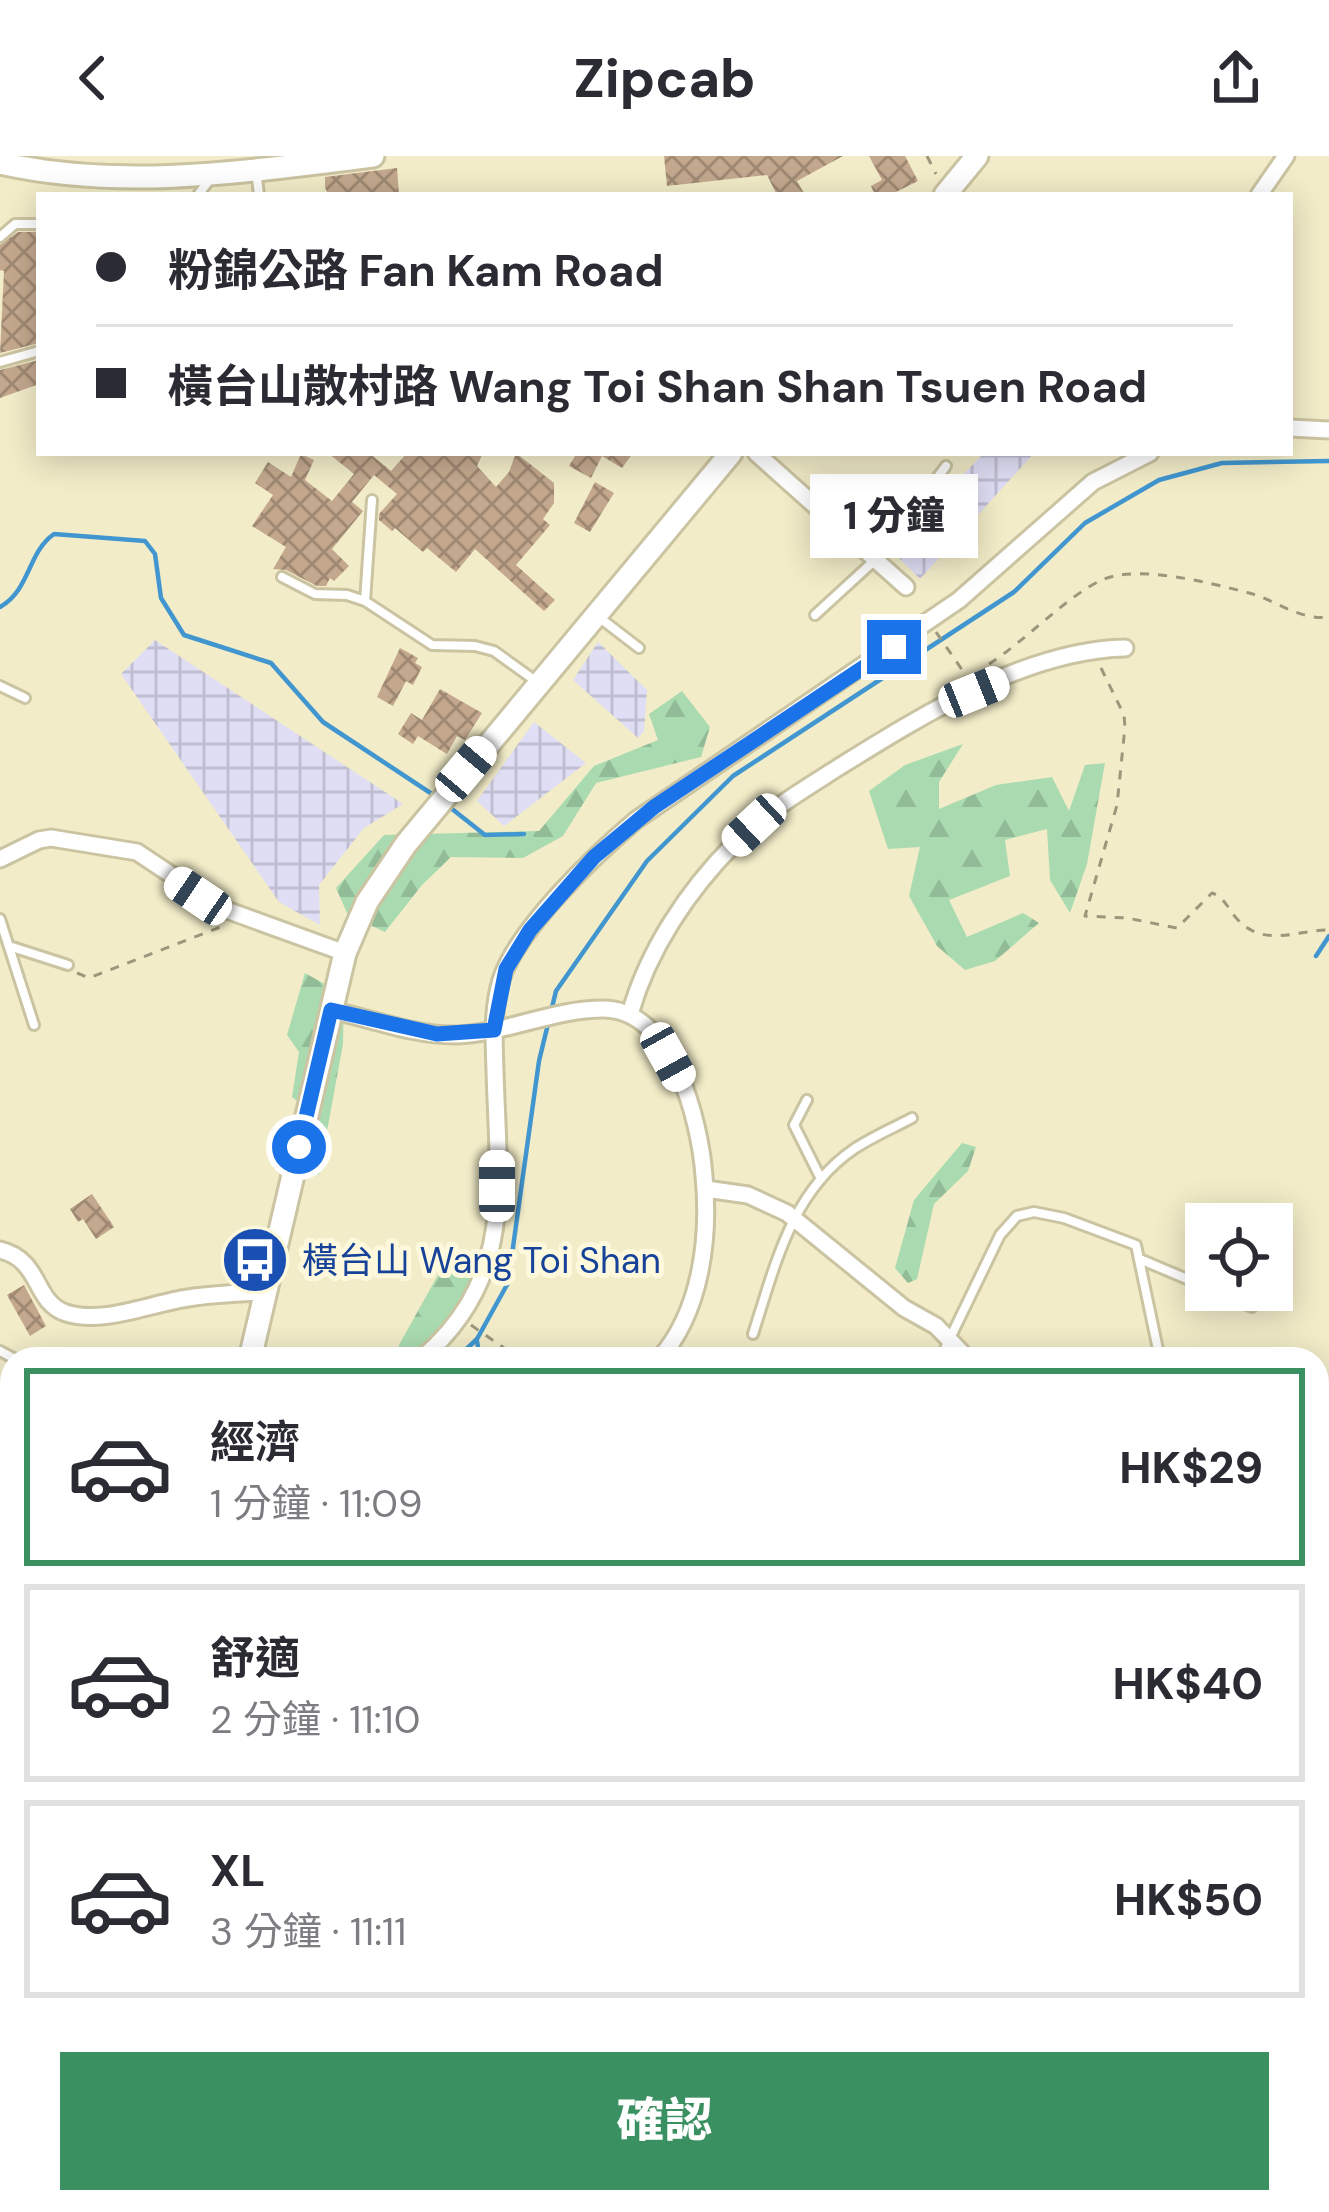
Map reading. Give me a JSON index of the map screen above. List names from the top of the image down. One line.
{"places":{"bus stop":["橫台山 Wang Toi Shan"]},"page":{"header":"Zipcab","banner":["粉錦公路 Fan Kam Road","橫台山散村路 Wang Toi Shan Shan Tsuen Road"],"bubble":"1 分鐘","list":[{"name":"經濟","note":"1 分鐘 · 11:09","value":"HK$29"},{"name":"舒適","note":"2 分鐘 · 11:10","value":"HK$40"},{"name":"XL","note":"3 分鐘 · 11:11","value":"HK$50"}],"buttons":"確認"}}
